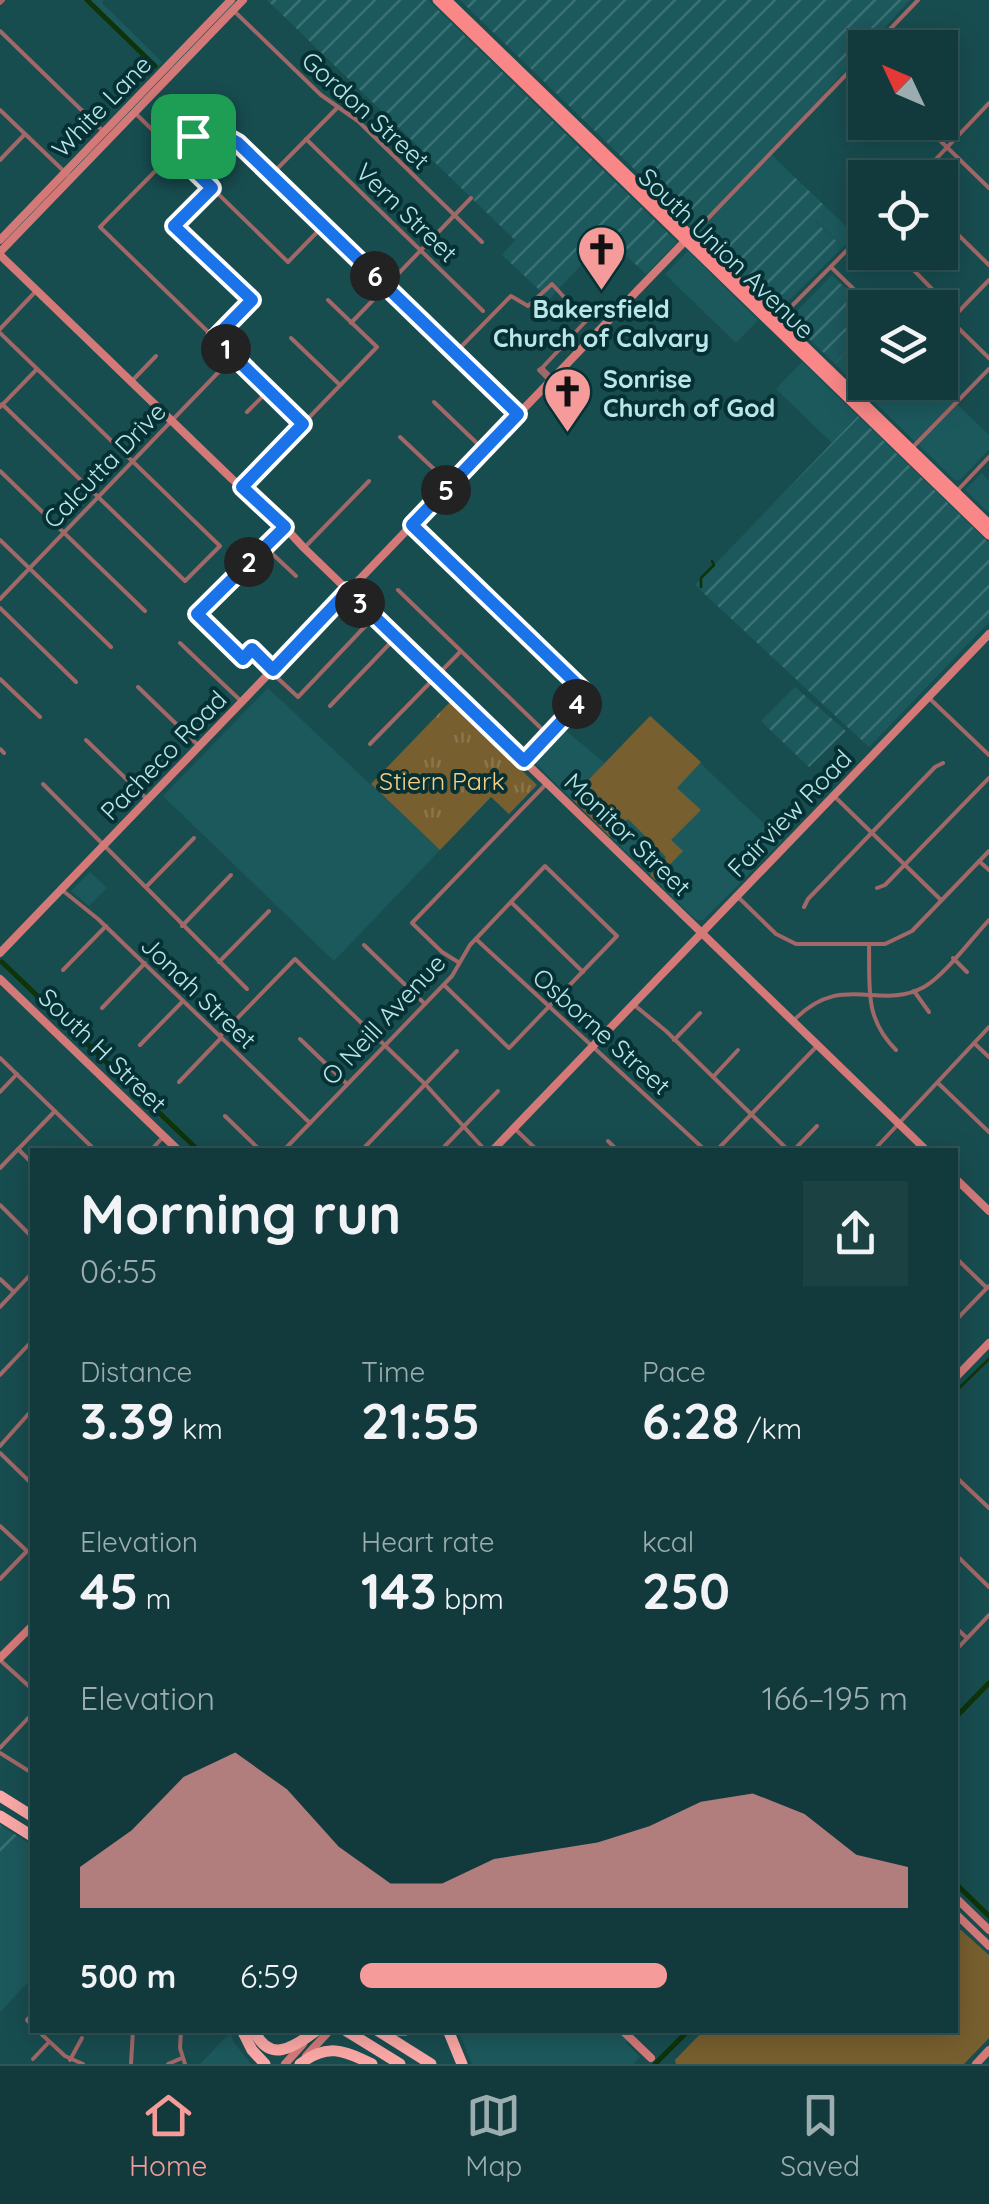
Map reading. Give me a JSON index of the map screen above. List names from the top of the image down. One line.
{"streets":{"main road":["South Union Avenue"],"street":["White Lane","Gordon Street","Vern Street","Calcutta Drive","Pacheco Road","Fairview Road","Monitor Street","Jonah Street","O Neill Avenue","Osborne Street","South H Street"]},"crossings":[["White Lane","Gordon Street"],["White Lane","Monitor Street"],["South Union Avenue","Pacheco Road"],["Calcutta Drive","Monitor Street"],["Pacheco Road","Monitor Street"],["Pacheco Road","Jonah Street"],["Fairview Road","Monitor Street"],["Fairview Road","Osborne Street"],["Jonah Street","O Neill Avenue"],["O Neill Avenue","Osborne Street"]],"parks":["Stiern Park"],"places":{"church":["Bakersfield Church of Calvary","Sonrise Church of God"]},"north":"top left","page":{"pins":["6","1","5","2","3","4"],"heading":["Morning run","06:55"],"stats":[["Distance","3.39 km"],["Time","21:55"],["Pace","6:28 /km"],["Elevation","45 m"],["Heart rate","143 bpm"],["kcal","250"]],"chart":["Elevation","166–195 m"],"list":[{"name":"500 m","note":"6:59"}],"tabs":["Home","Map","Saved"]}}
